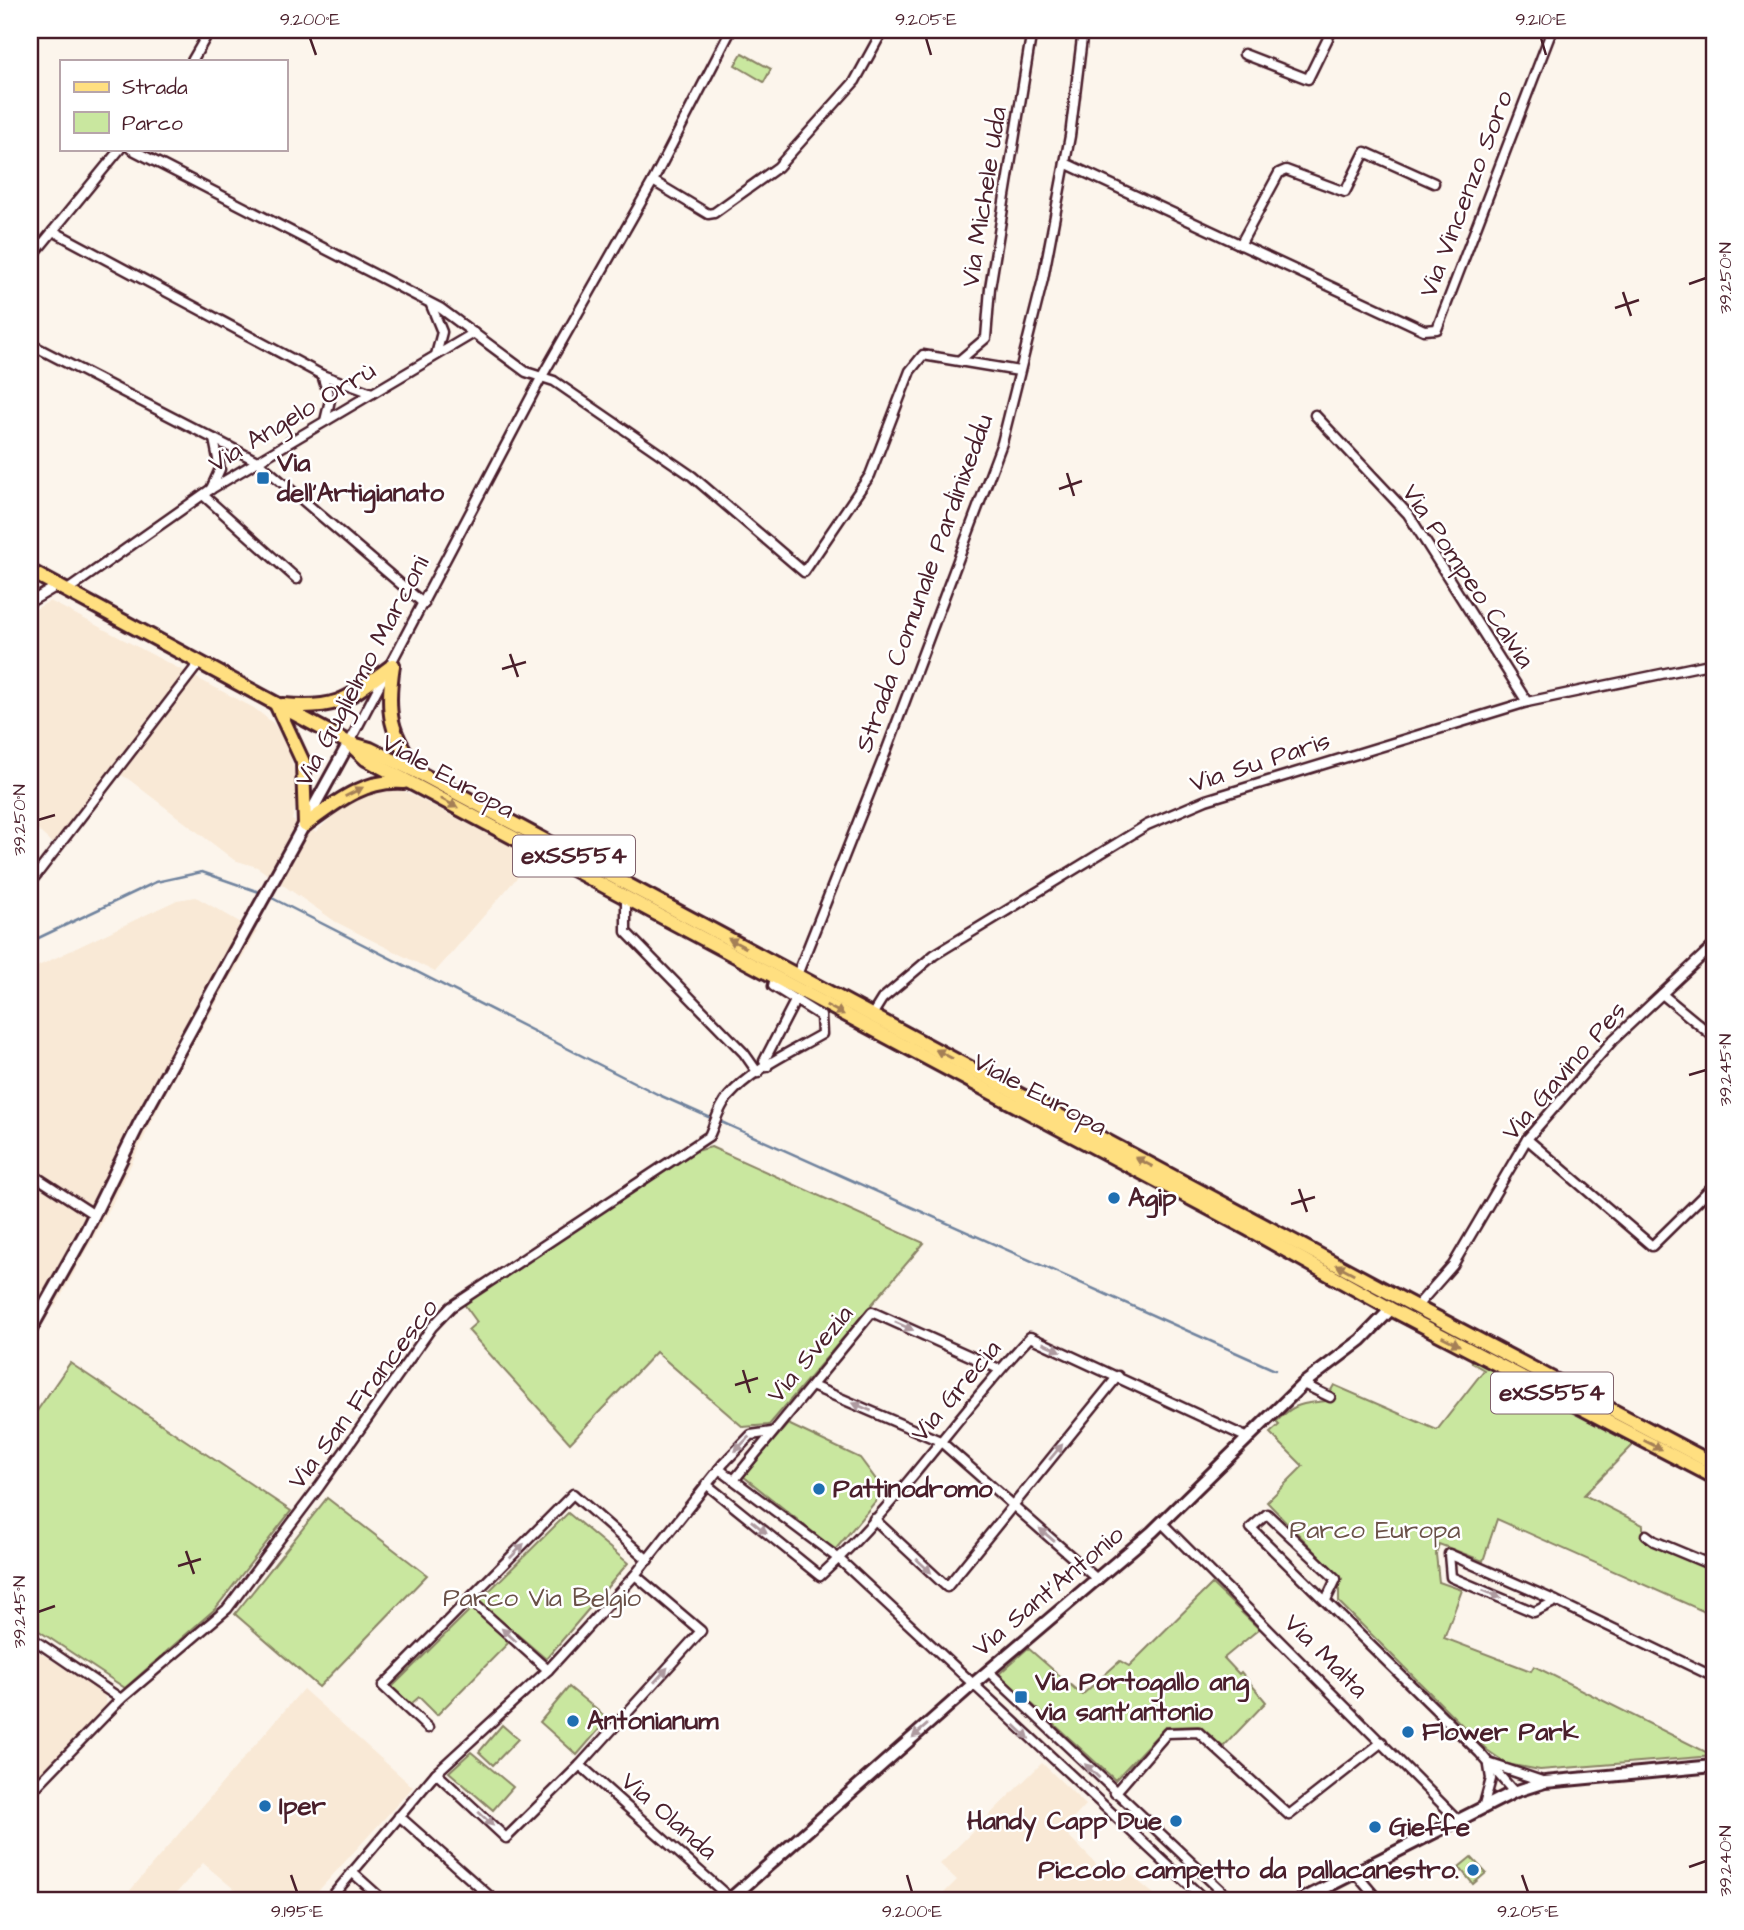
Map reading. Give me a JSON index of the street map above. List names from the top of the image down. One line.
{"streets":{"main road":["Viale Europa","exSS554"],"street":["Via Vincenzo Soro","Via Michele Uda","Via Angelo Orrù","Via Pompeo Calvia","Strada Comunale Pardinixeddu","Via Guglielmo Marconi","Via Su Paris","Via Gavino Pes","Via Svezia","Via Grecia","Via San Francesco","Via Sant'Antonio","Via Malta","Via Olanda"]},"crossings":[["Via Vincenzo Soro","Strada Comunale Pardinixeddu"],["Via Angelo Orrù","Viale Europa"],["Via Pompeo Calvia","Via Su Paris"],["Strada Comunale Pardinixeddu","Viale Europa"],["Via Guglielmo Marconi","Viale Europa"],["Via Su Paris","Viale Europa"],["Viale Europa","Via Gavino Pes"],["Viale Europa","Via San Francesco"],["Viale Europa","Via Sant'Antonio"],["Via Svezia","Via Grecia"],["Via Grecia","Via Sant'Antonio"],["Via Sant'Antonio","Via Malta"],["Via Sant'Antonio","Via Olanda"]],"one_way":["Via Sant'Antonio"],"parks":["Parco Europa","Parco Via Belgio"],"places":{"transit":["Via dell'Artigianato","Via Portogallo ang via sant'antonio"],"other":["Agip","Pattinodromo","Antonianum","Flower Park","Iper","Handy Capp Due","Gieffe","Piccolo campetto da pallacanestro."]},"legend":["Strada","Parco"],"coordinates":["9.200°E","9.205°E","9.210°E","39.250°N","39.245°N","39.240°N","9.195°E"]}
